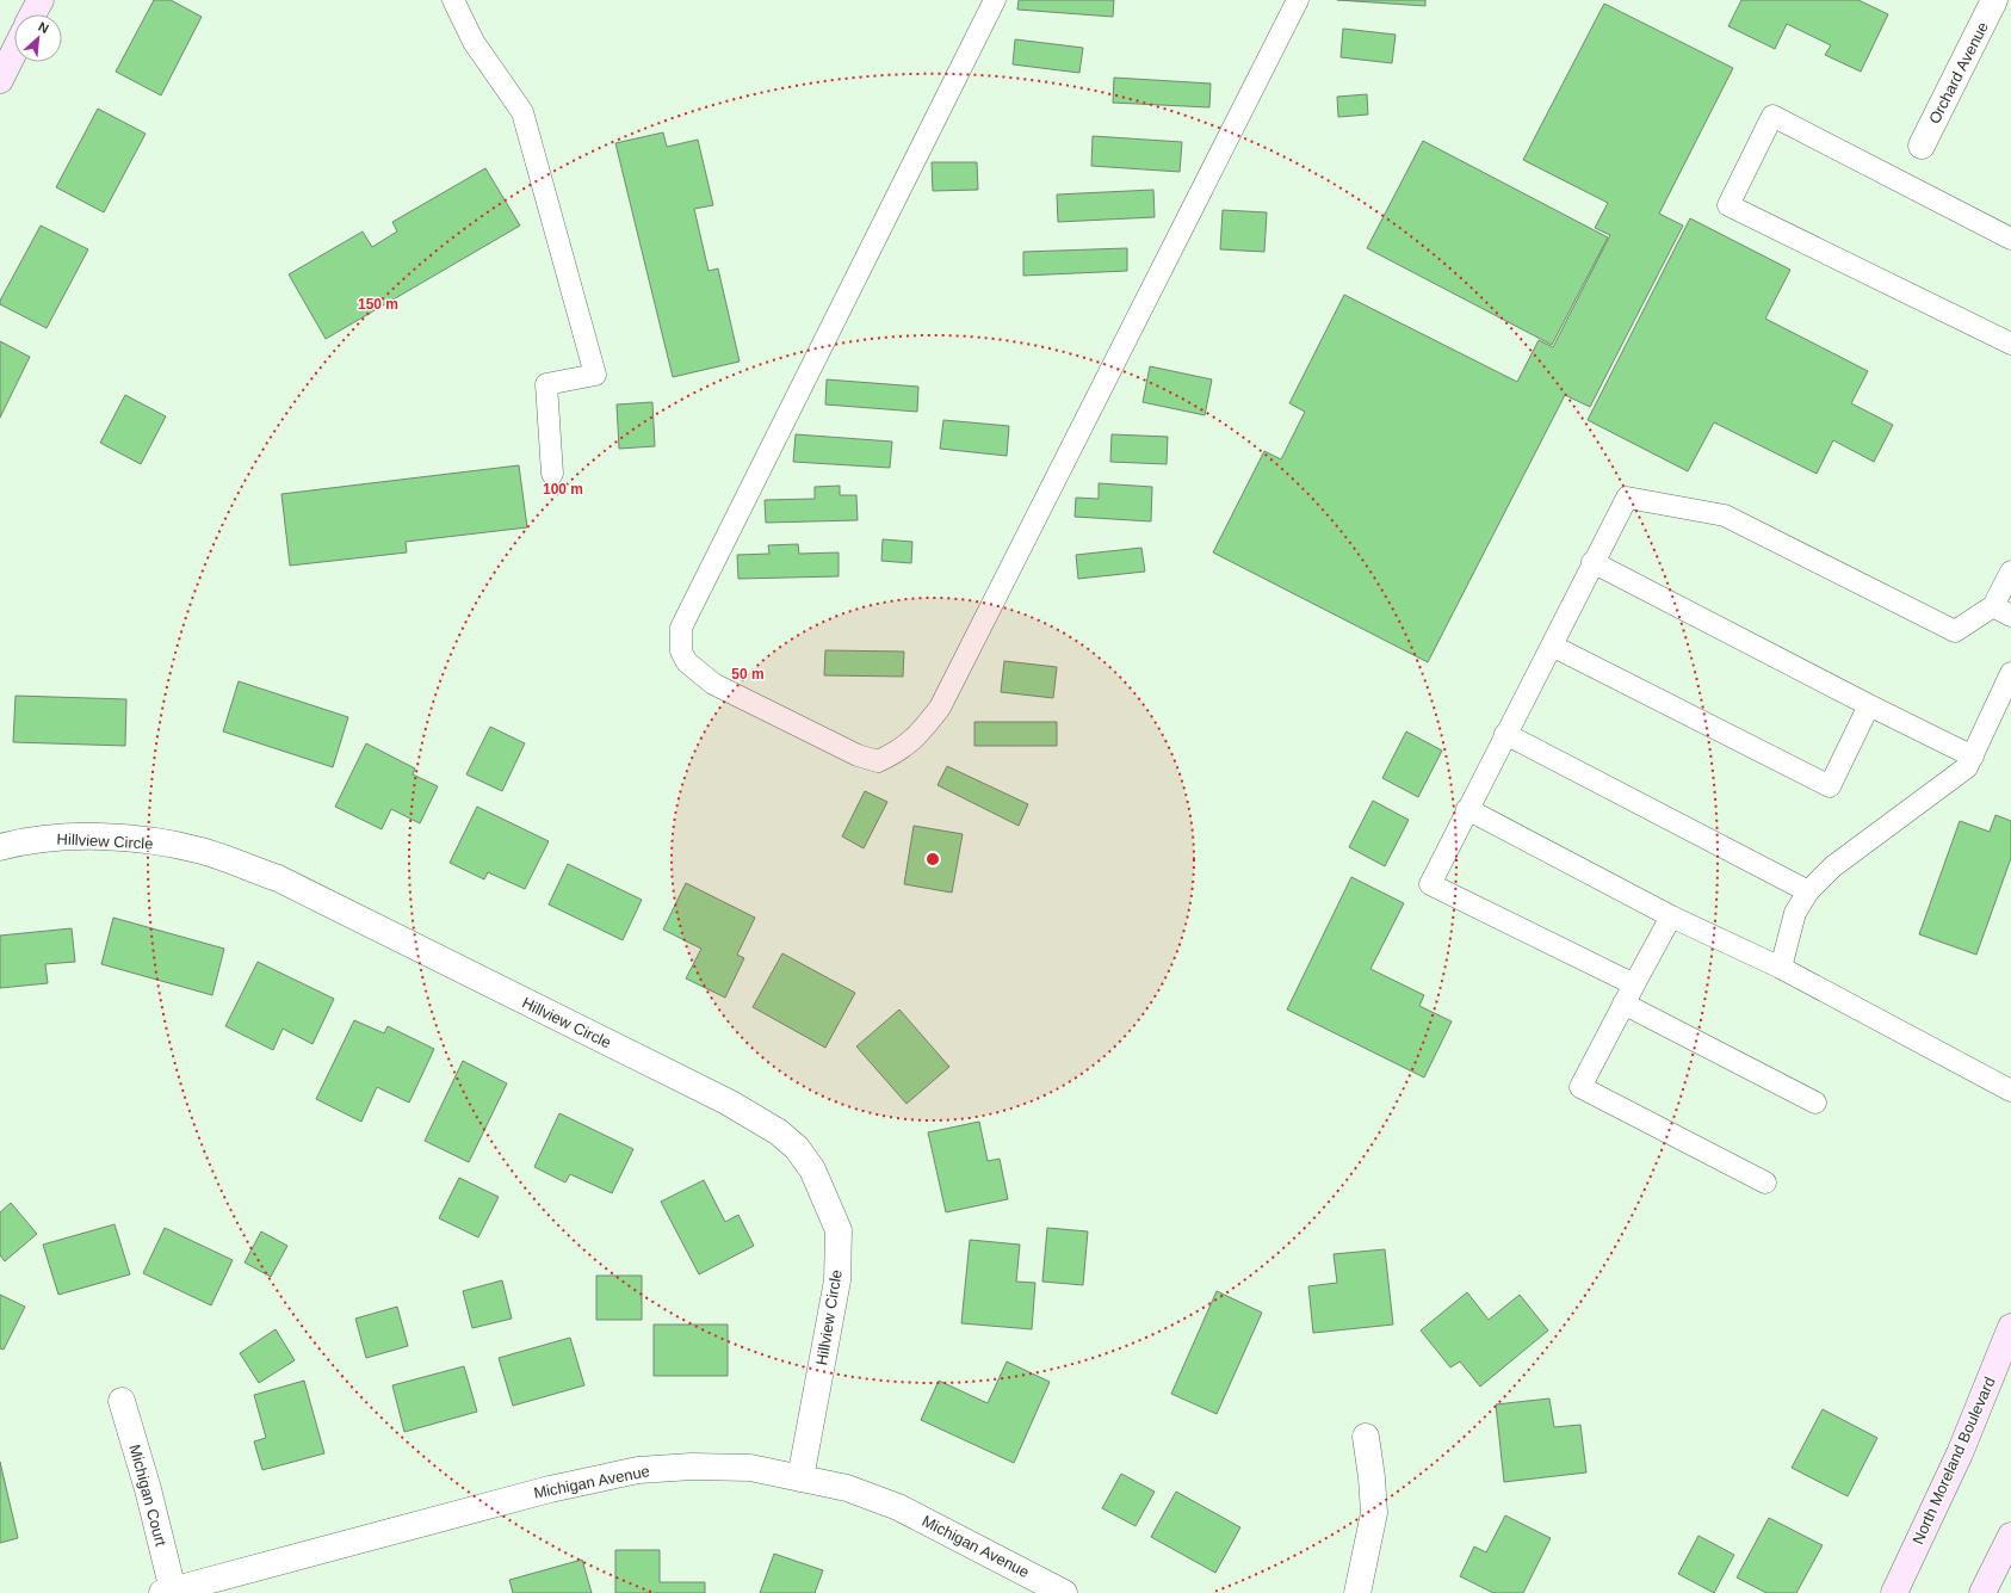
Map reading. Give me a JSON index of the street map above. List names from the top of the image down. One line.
{"streets":{"street":["Orchard Avenue","Hillview Circle","North Moreland Boulevard","Michigan Avenue","Michigan Court"]},"crossings":[["Hillview Circle","Michigan Avenue"],["Michigan Avenue","Michigan Court"]],"north":"top right","rings":["150 m","100 m","50 m"]}
